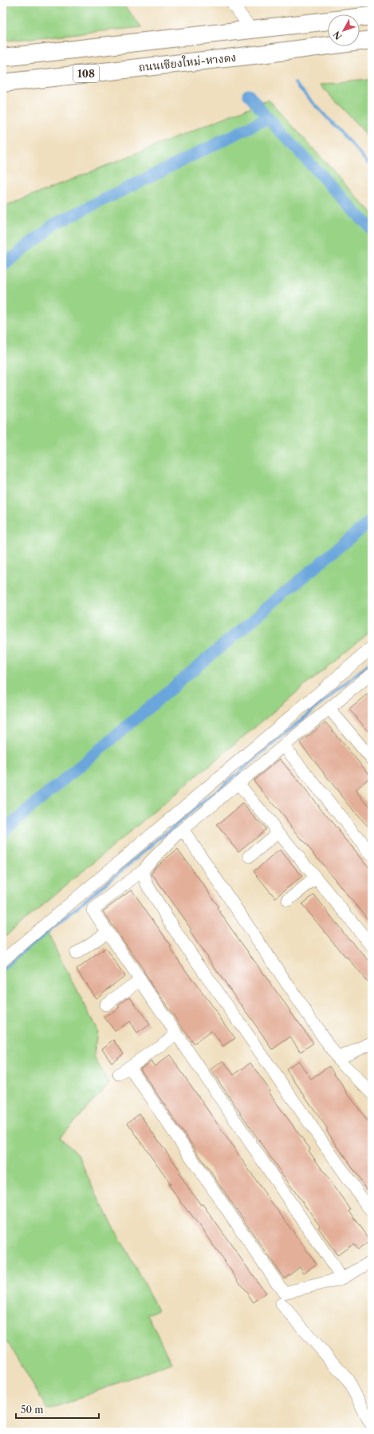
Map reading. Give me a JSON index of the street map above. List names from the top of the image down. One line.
{"streets":{"main road":["ถนนเชียงใหม่-หางดง","108"]},"scale_bar":"50 m","north":"bottom left"}
